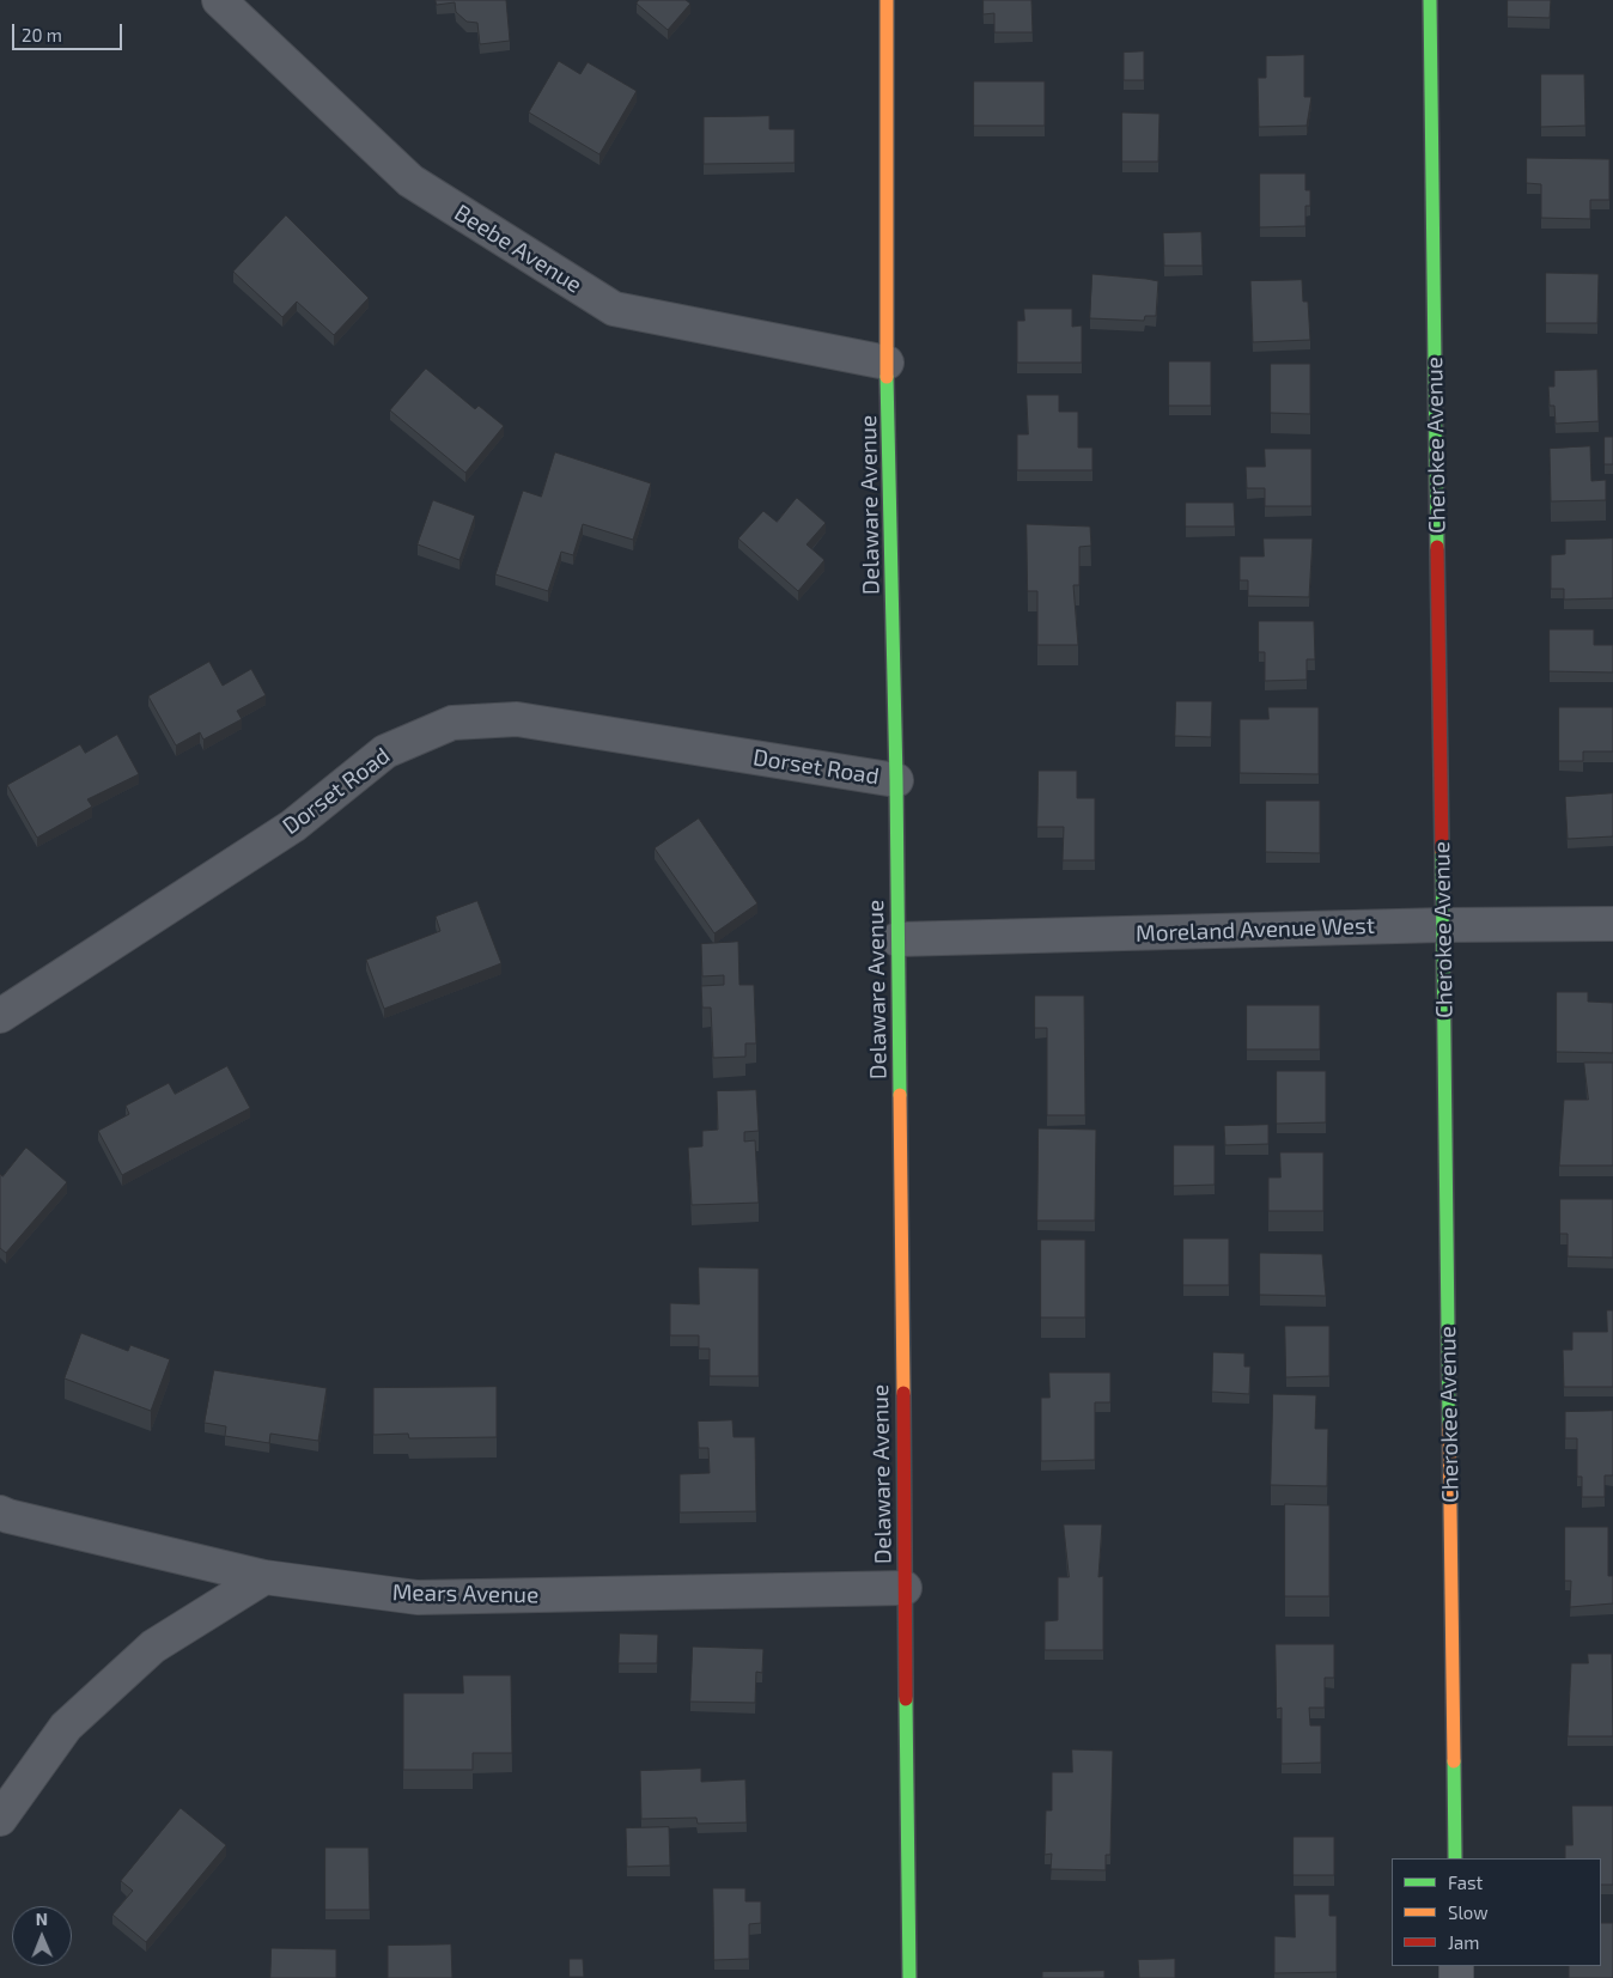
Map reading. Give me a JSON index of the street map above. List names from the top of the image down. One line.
{"streets":{"street":["Beebe Avenue","Cherokee Avenue","Delaware Avenue","Dorset Road","Moreland Avenue West","Mears Avenue"]},"crossings":[["Beebe Avenue","Delaware Avenue"],["Cherokee Avenue","Moreland Avenue West"],["Delaware Avenue","Dorset Road"],["Delaware Avenue","Moreland Avenue West"],["Delaware Avenue","Mears Avenue"]],"legend":["Fast","Slow","Jam"],"scale_bar":"20 m","north":"top"}
